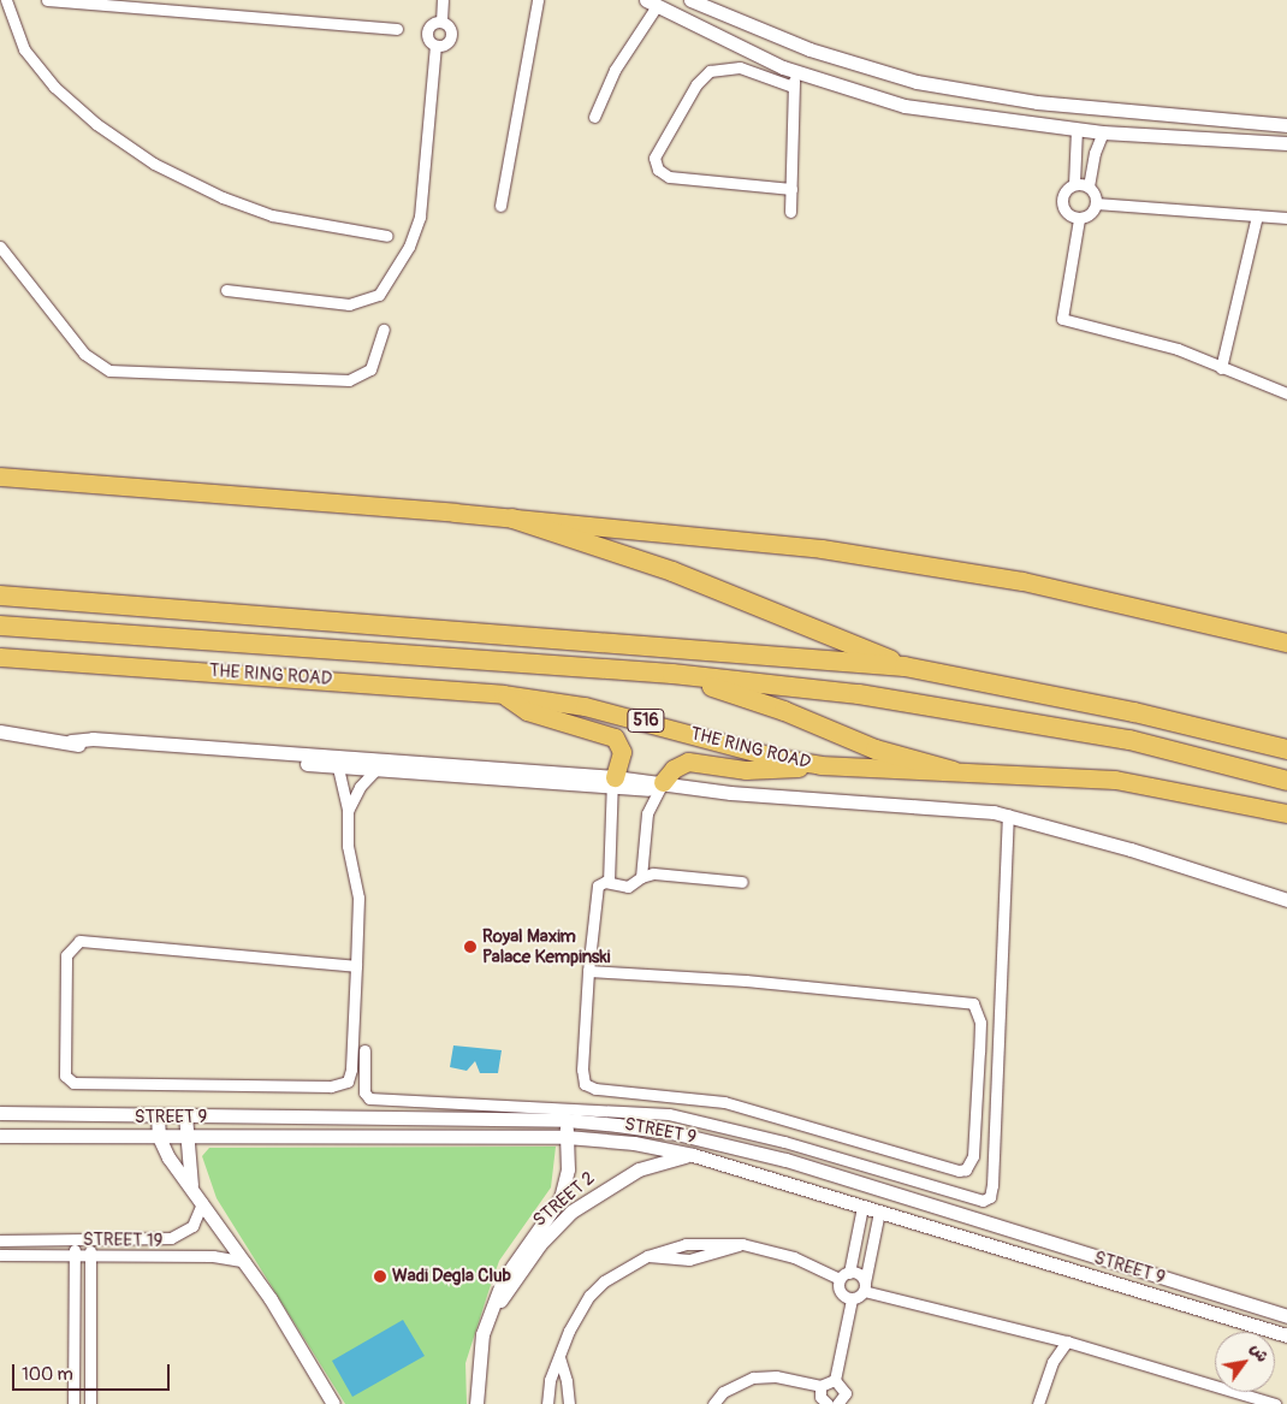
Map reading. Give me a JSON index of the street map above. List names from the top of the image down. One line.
{"streets":{"highway":["THE RING ROAD","516"],"street":["STREET 9","STREET 2","STREET 19"]},"crossings":[["THE RING ROAD","516"],["STREET 9","STREET 2"]],"places":["Royal Maxim Palace Kempinski","Wadi Degla Club"],"scale_bar":"100 m","north":"top right"}
